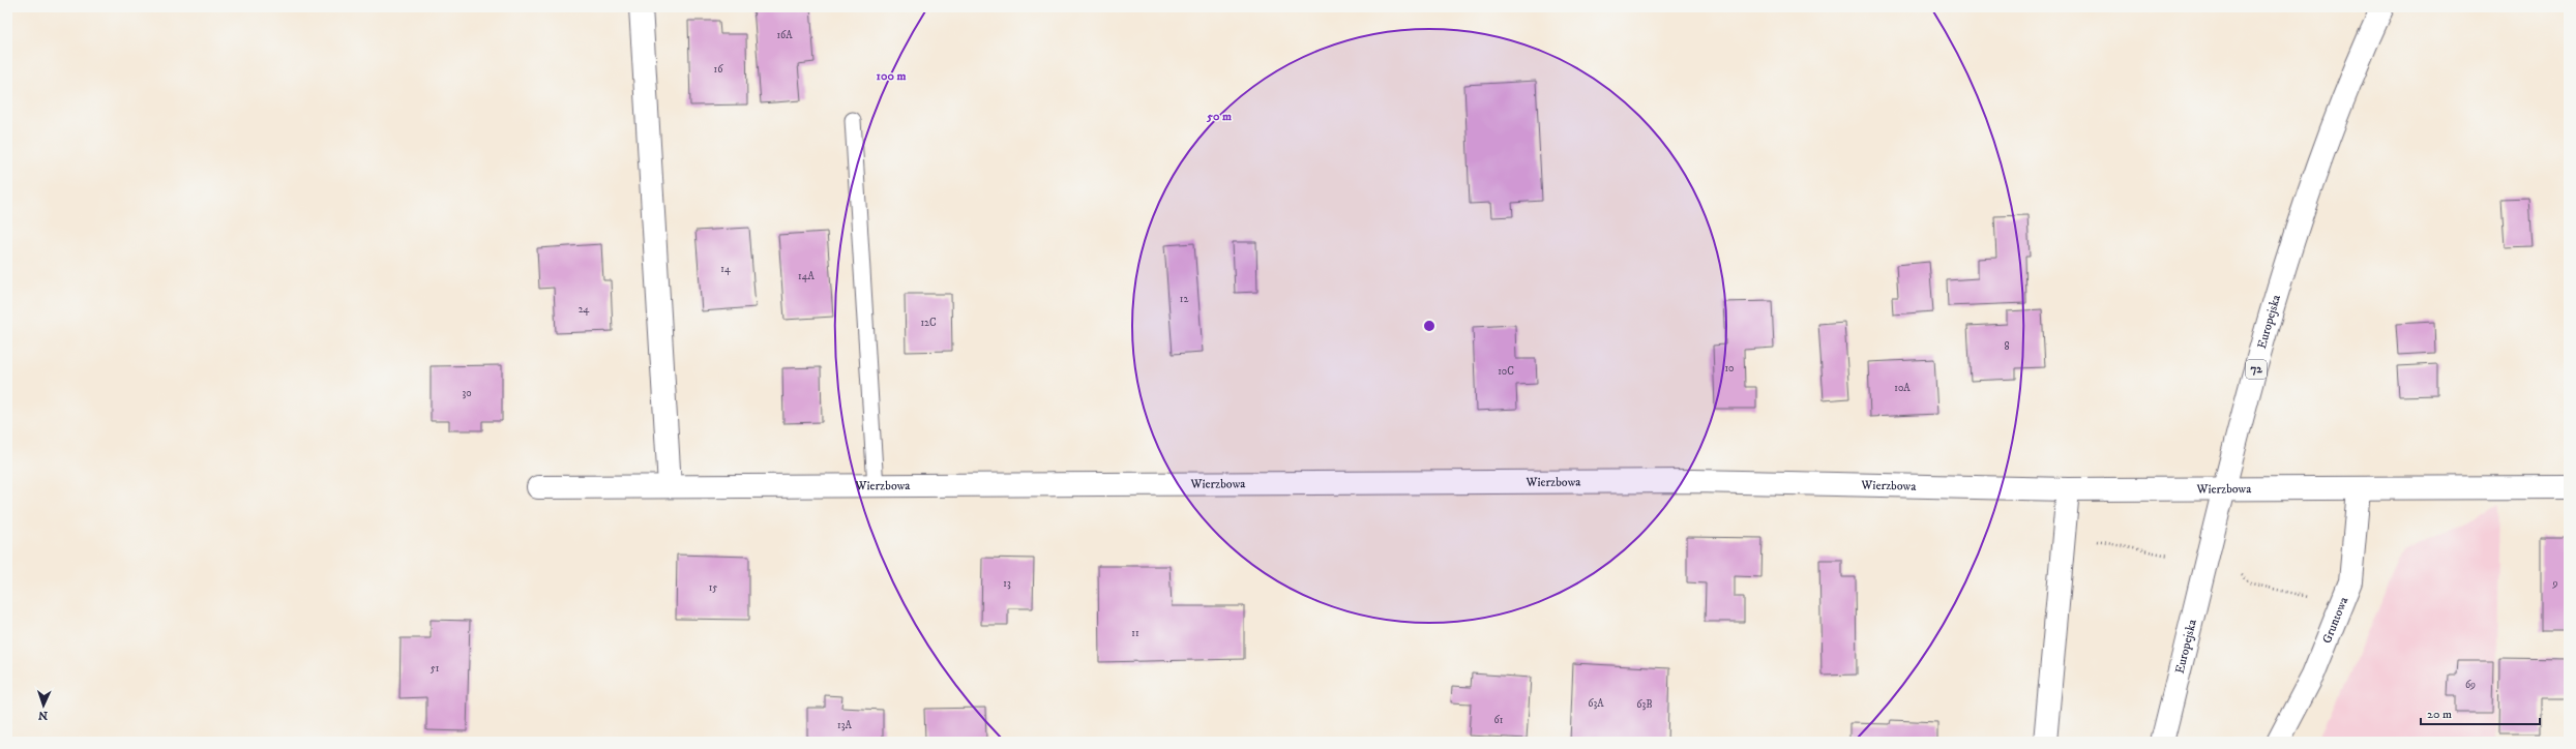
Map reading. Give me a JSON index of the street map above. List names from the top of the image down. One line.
{"streets":{"street":["Europejska","72","Wierzbowa","Gruntowa"]},"crossings":[["Europejska","Wierzbowa"],["Wierzbowa","Gruntowa"]],"house_numbers":["16A","16","14","14A","12","24","12C","8","10","10C","10A","30","13","9","15","11","51","69","63A","63B","61","13A"],"scale_bar":"20 m","north":"bottom","rings":["100 m","50 m"]}
